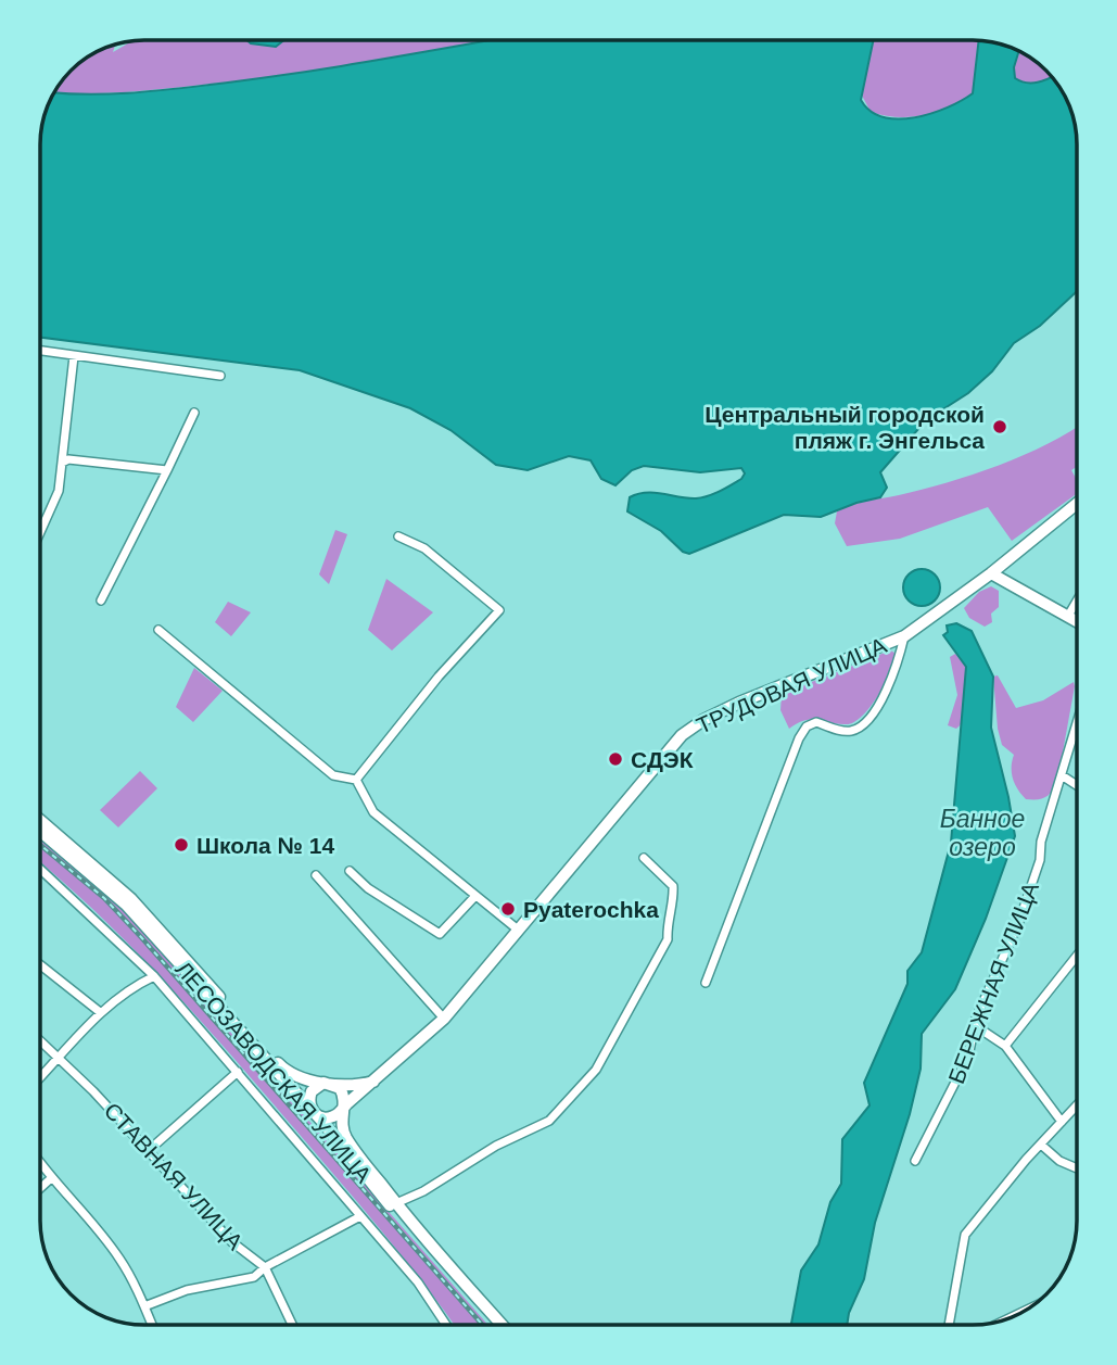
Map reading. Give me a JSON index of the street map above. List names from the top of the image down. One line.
{"streets":{"main road":["ТРУДОВАЯ УЛИЦА","ЛЕСОЗАВОДСКАЯ УЛИЦА"],"street":["БЕРЕЖНАЯ УЛИЦА","СТАВНАЯ УЛИЦА"]},"crossings":[["ТРУДОВАЯ УЛИЦА","ЛЕСОЗАВОДСКАЯ УЛИЦА"]],"water":["Банное озеро"],"places":["Центральный городской пляж г. Энгельса","СДЭК","Школа № 14","Pyaterochka"]}
